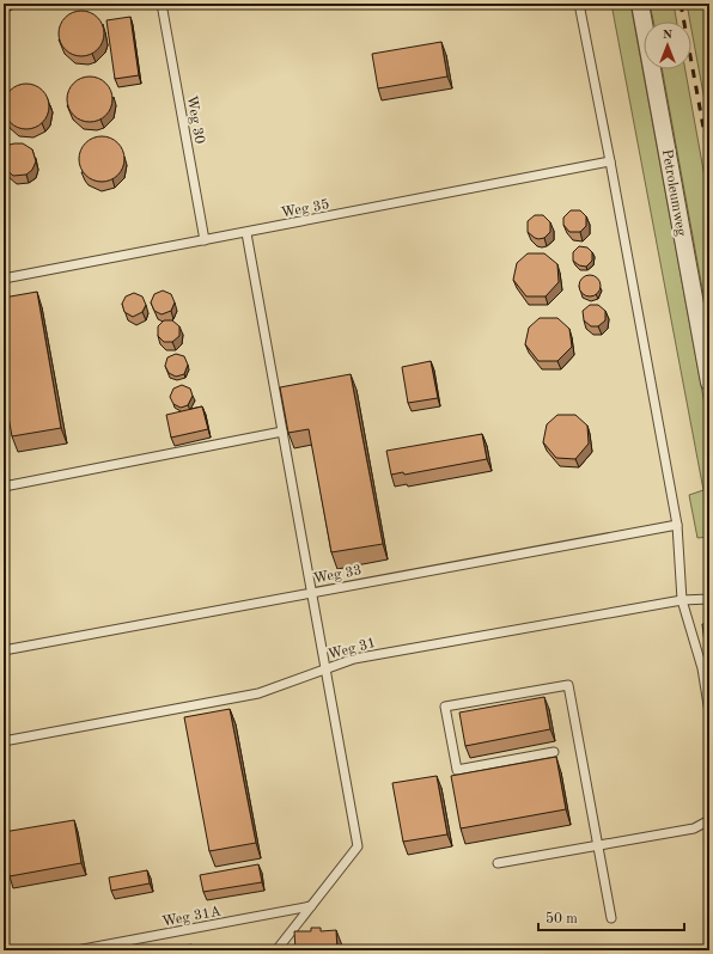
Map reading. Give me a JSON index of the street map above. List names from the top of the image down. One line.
{"streets":{"street":["Petroleumweg"],"lane":["Weg 30","Weg 35","Weg 33","Weg 31","Weg 31A"]},"crossings":[["Weg 30","Weg 35"]],"scale_bar":"50 m","north":"top"}
